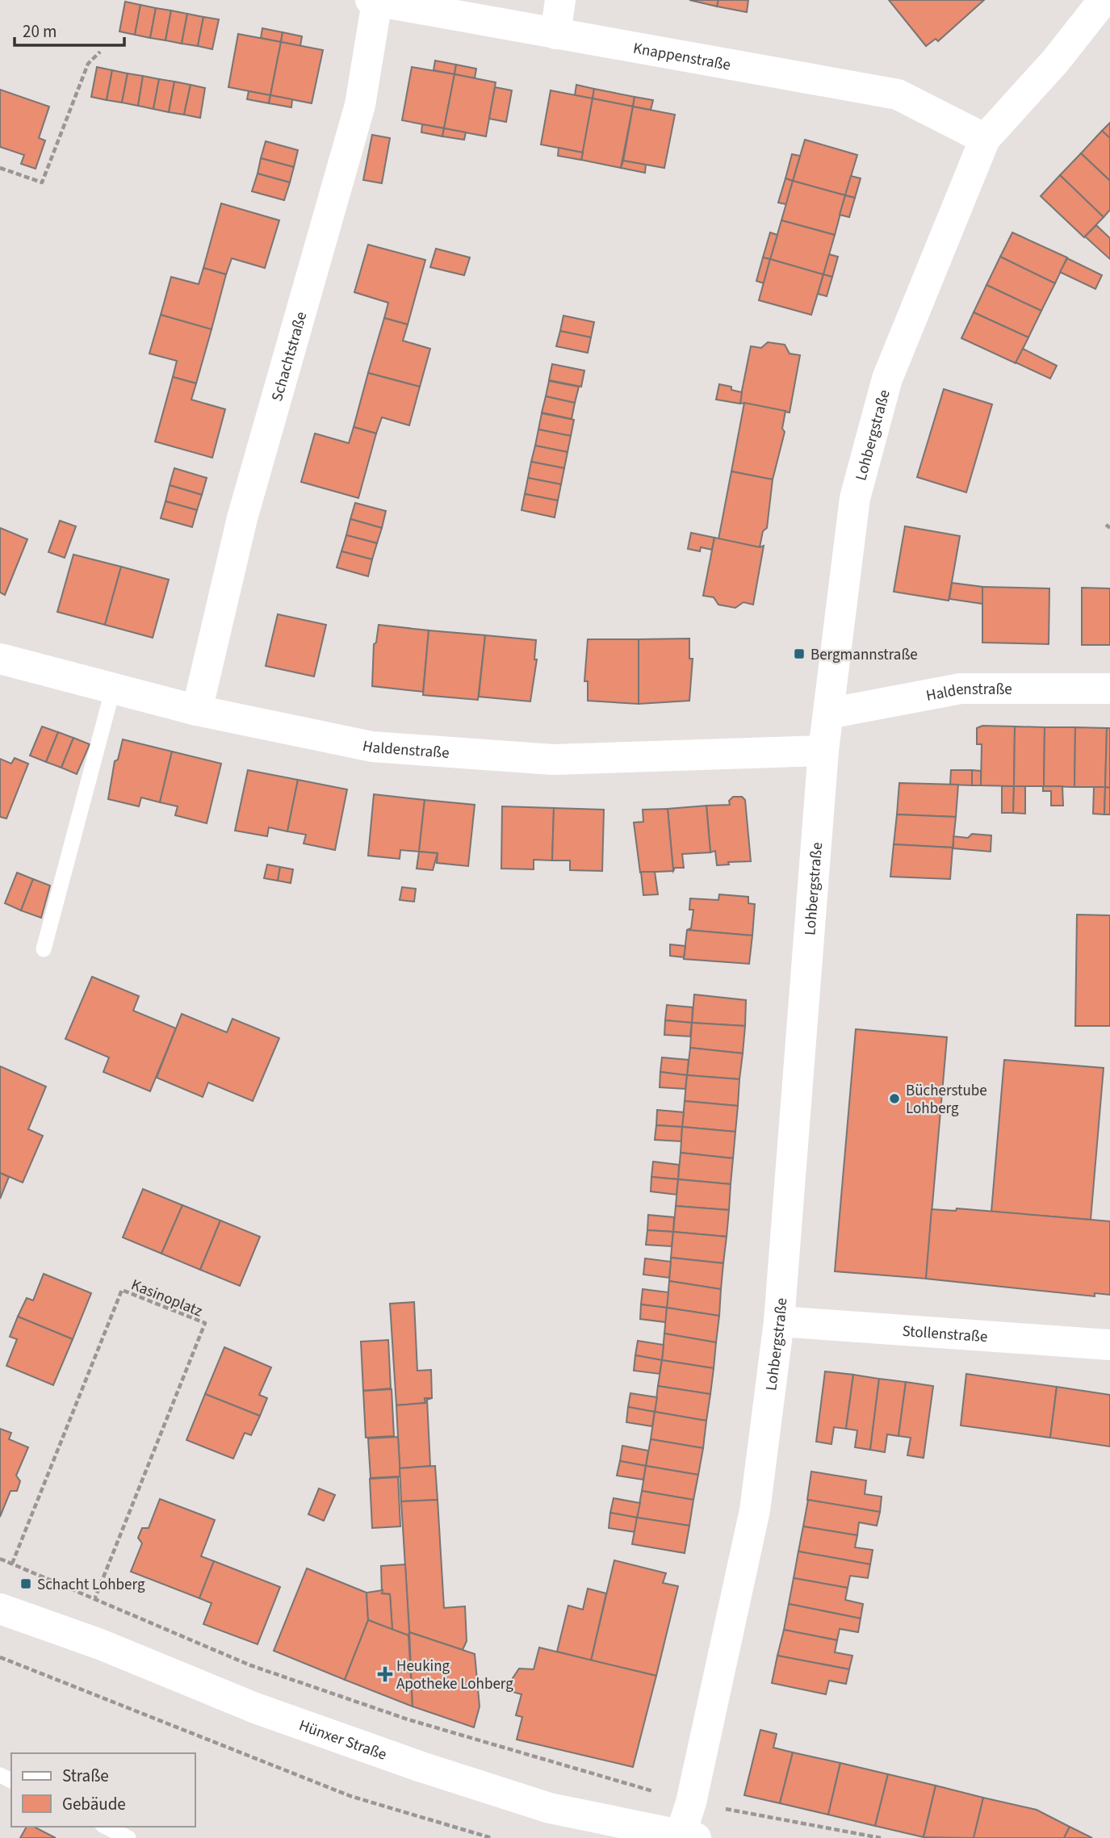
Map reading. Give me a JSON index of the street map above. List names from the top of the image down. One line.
{"streets":{"street":["Knappenstraße","Schachtstraße","Lohbergstraße","Haldenstraße","Stollenstraße","Hünxer Straße"],"path":["Kasinoplatz"]},"crossings":[["Knappenstraße","Schachtstraße"],["Knappenstraße","Lohbergstraße"],["Schachtstraße","Haldenstraße"],["Lohbergstraße","Haldenstraße"],["Lohbergstraße","Stollenstraße"],["Lohbergstraße","Hünxer Straße"]],"places":{"transit":["Bergmannstraße","Schacht Lohberg"],"other":["Bücherstube Lohberg"],"health":["Heuking Apotheke Lohberg"]},"legend":["Straße","Gebäude"],"scale_bar":"20 m"}
